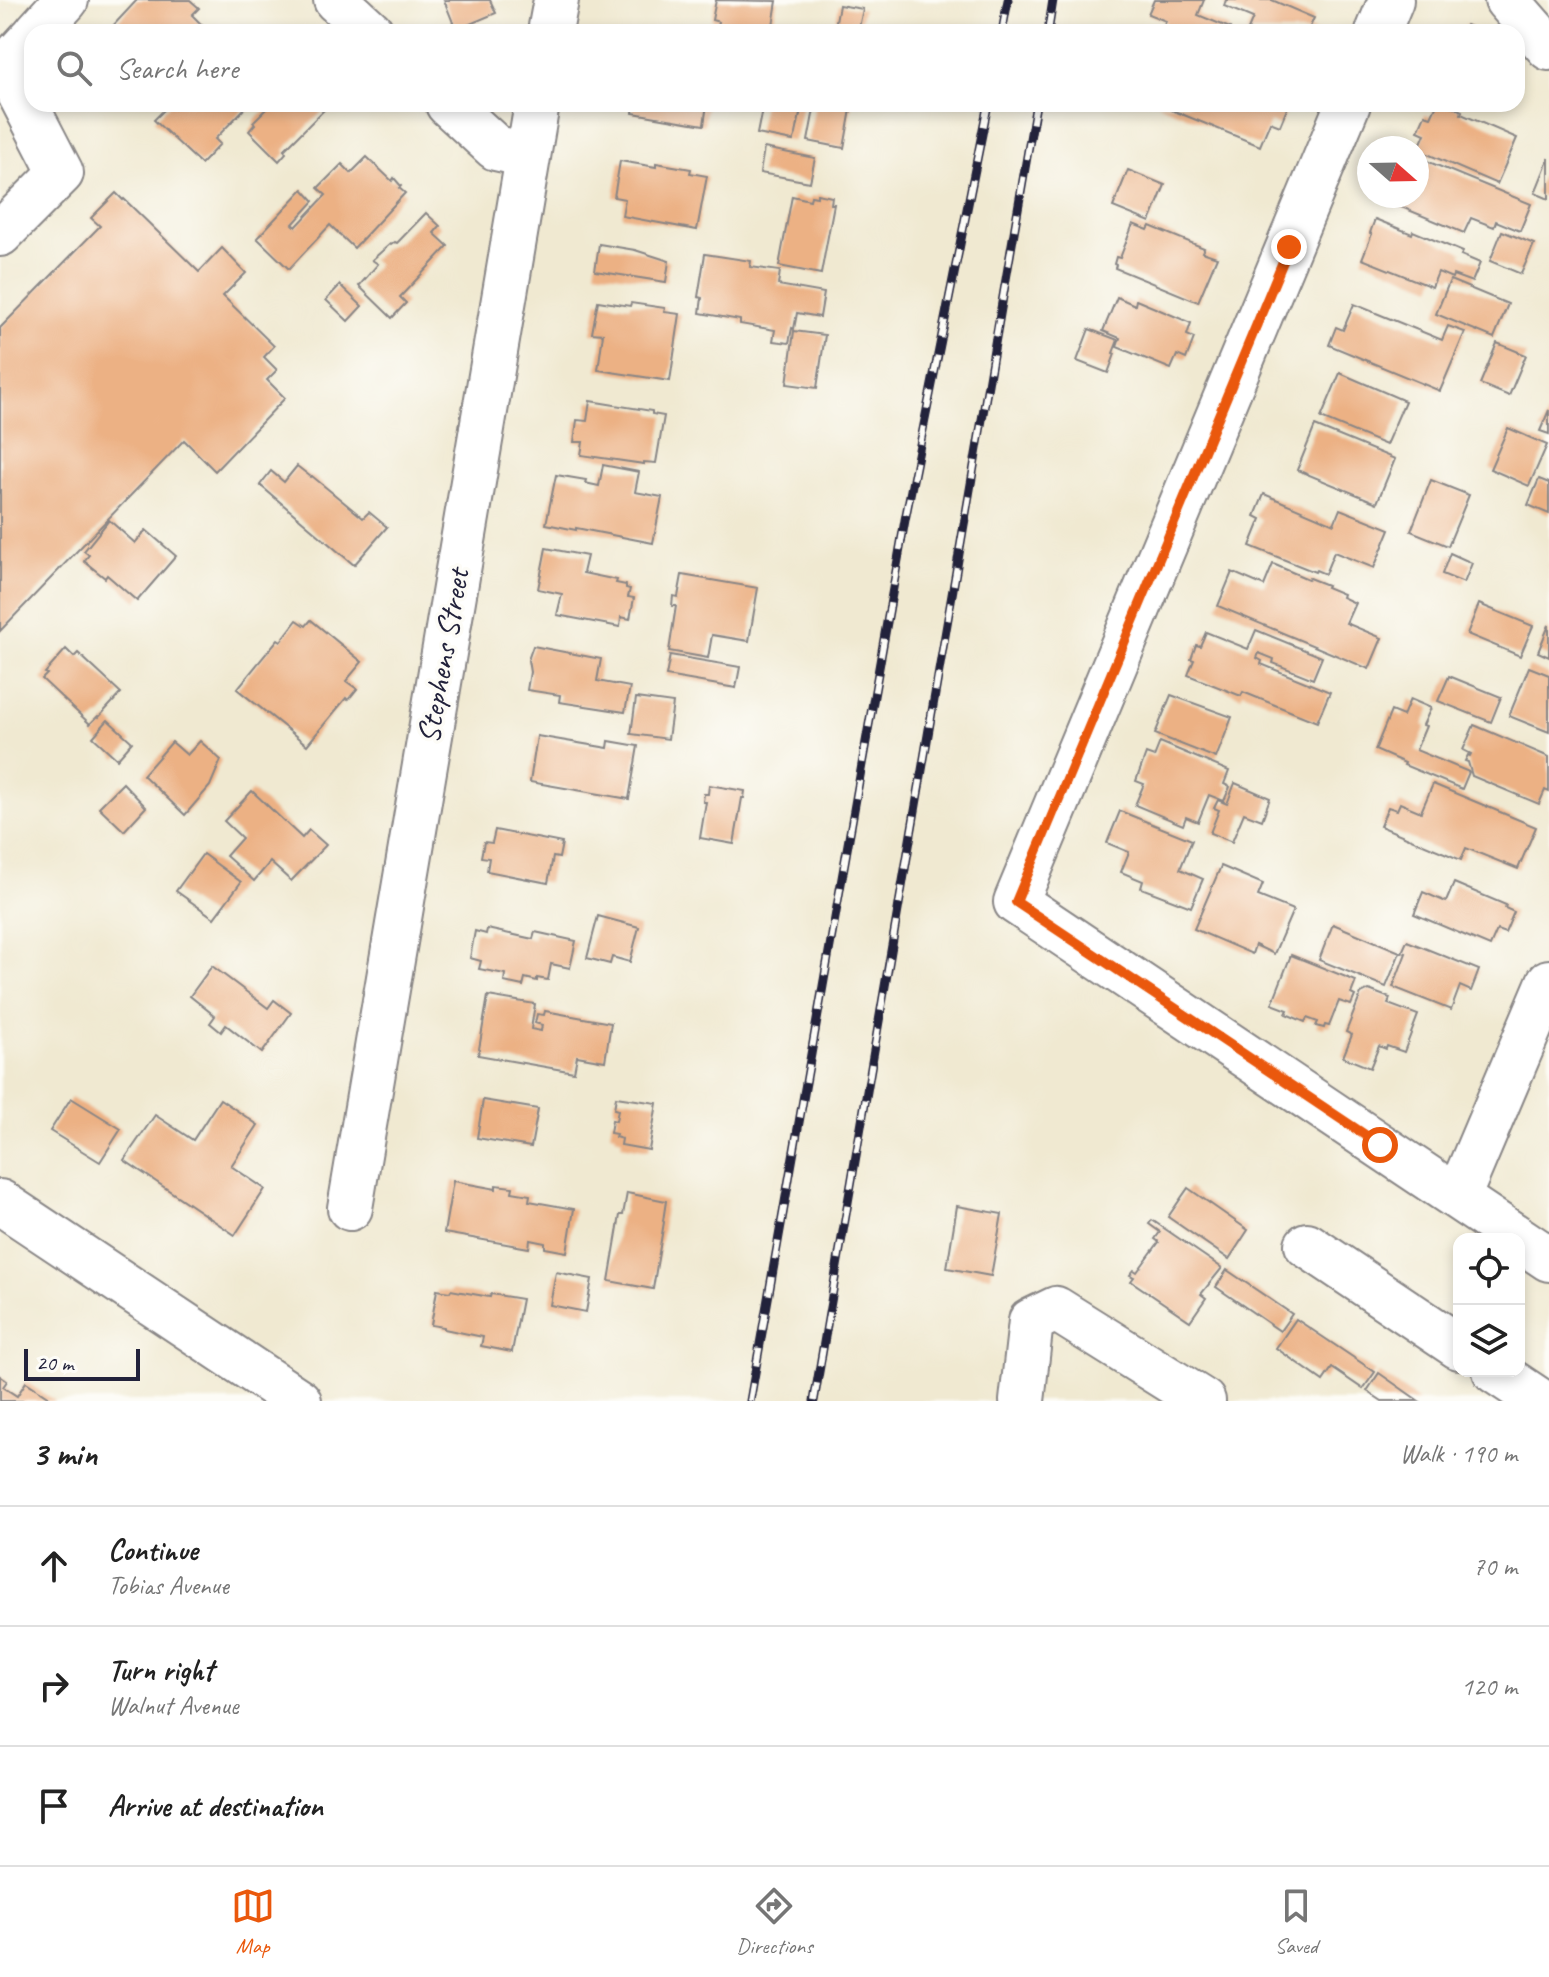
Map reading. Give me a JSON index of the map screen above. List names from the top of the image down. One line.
{"streets":{"street":["Stephens Street"]},"scale_bar":"20 m","north":"right","page":{"search":"Search here","scale":"20 m","heading":["3 min","Walk · 190 m"],"list":[["Continue","Tobias Avenue","70 m"],["Turn right","Walnut Avenue","120 m"],"Arrive at destination"],"nav":["Map","Directions","Saved"]}}
